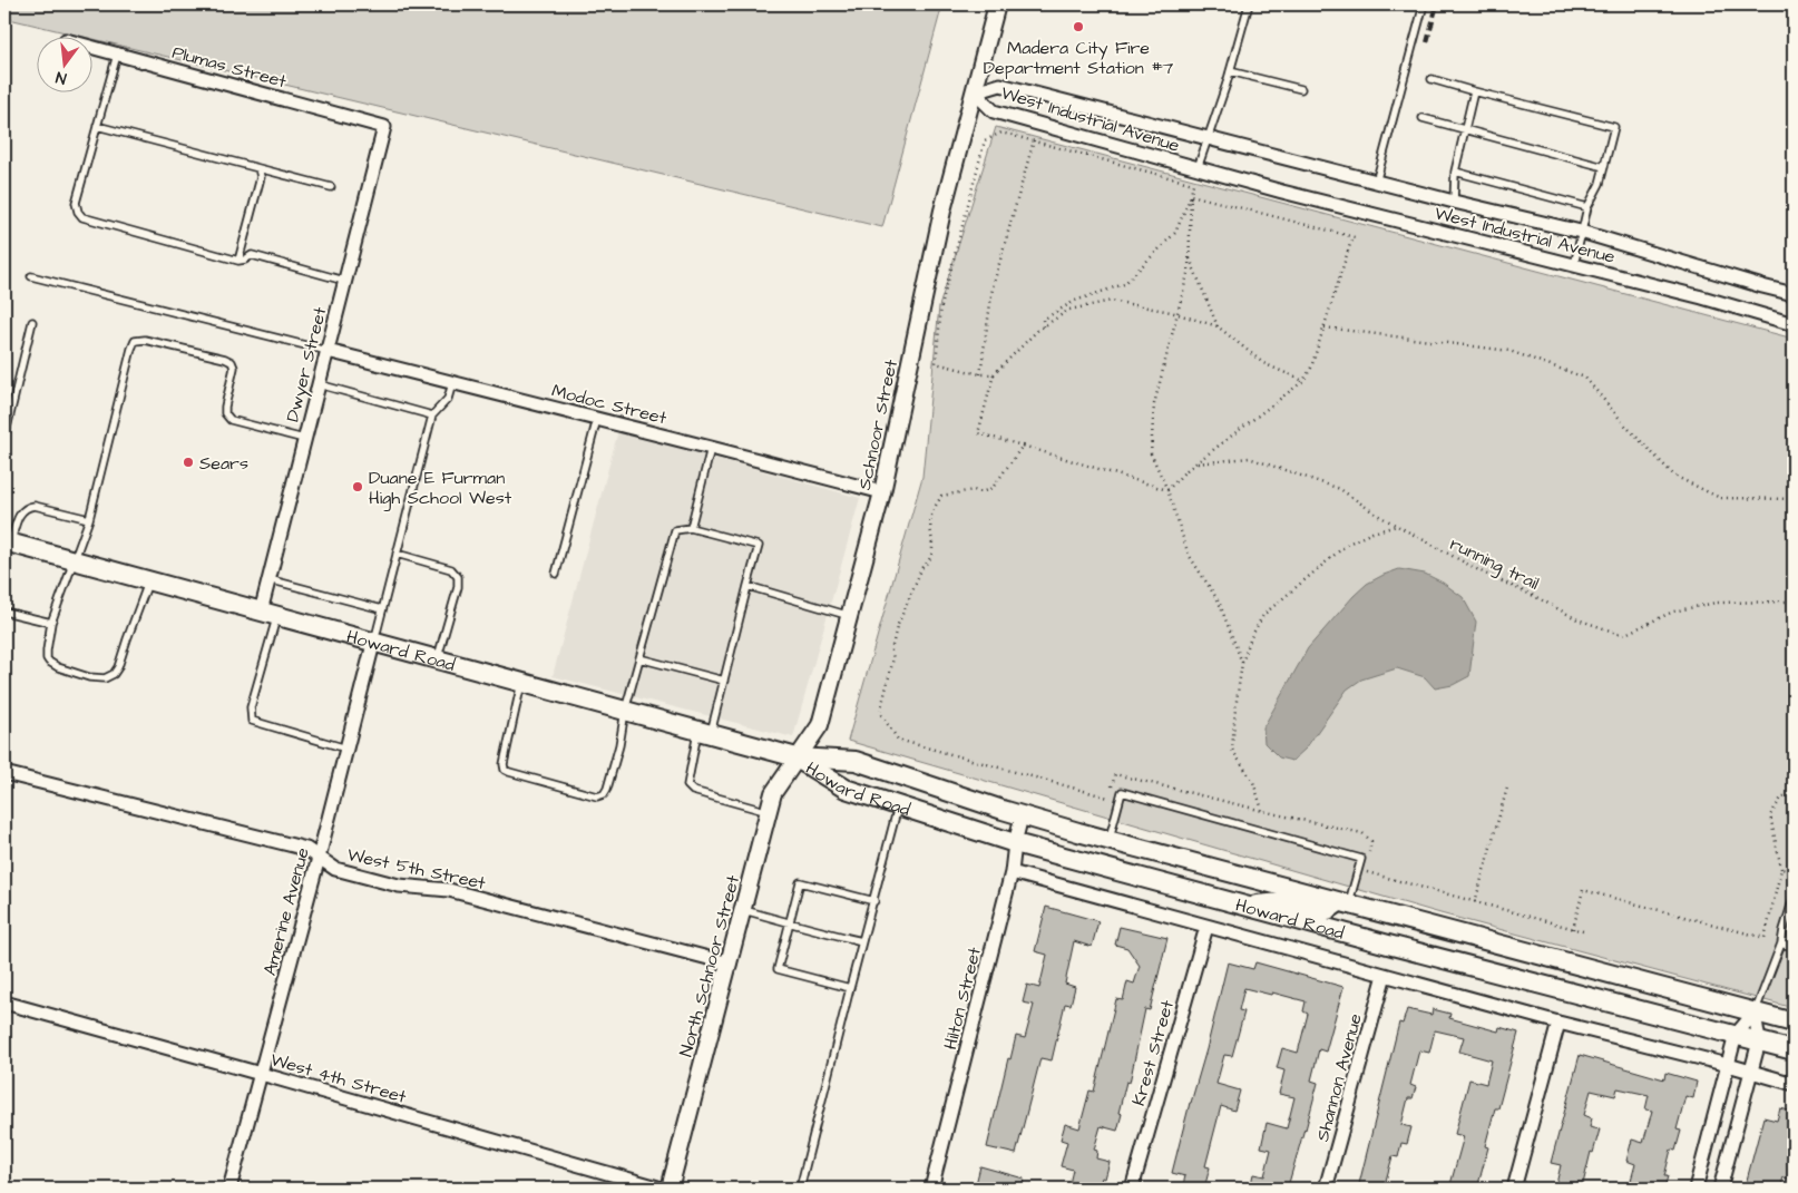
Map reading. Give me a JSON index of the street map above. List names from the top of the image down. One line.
{"streets":{"main road":["Howard Road"],"street":["Plumas Street","West Industrial Avenue","Dwyer Street","Modoc Street","Schnoor Street","West 5th Street","Amerine Avenue","North Schnoor Street","Hilton Street","Krest Street","West 4th Street","Shannon Avenue"],"path":["running trail"]},"crossings":[["Plumas Street","Dwyer Street"],["West Industrial Avenue","Schnoor Street"],["Dwyer Street","Modoc Street"],["Dwyer Street","Howard Road"],["Modoc Street","Schnoor Street"],["Schnoor Street","Howard Road"],["Schnoor Street","North Schnoor Street"],["Howard Road","Amerine Avenue"],["Howard Road","North Schnoor Street"],["Howard Road","Hilton Street"],["West 5th Street","Amerine Avenue"],["West 5th Street","North Schnoor Street"],["Amerine Avenue","West 4th Street"]],"places":["Madera City Fire Department Station #7","Sears","Duane E Furman High School West"],"north":"bottom"}
